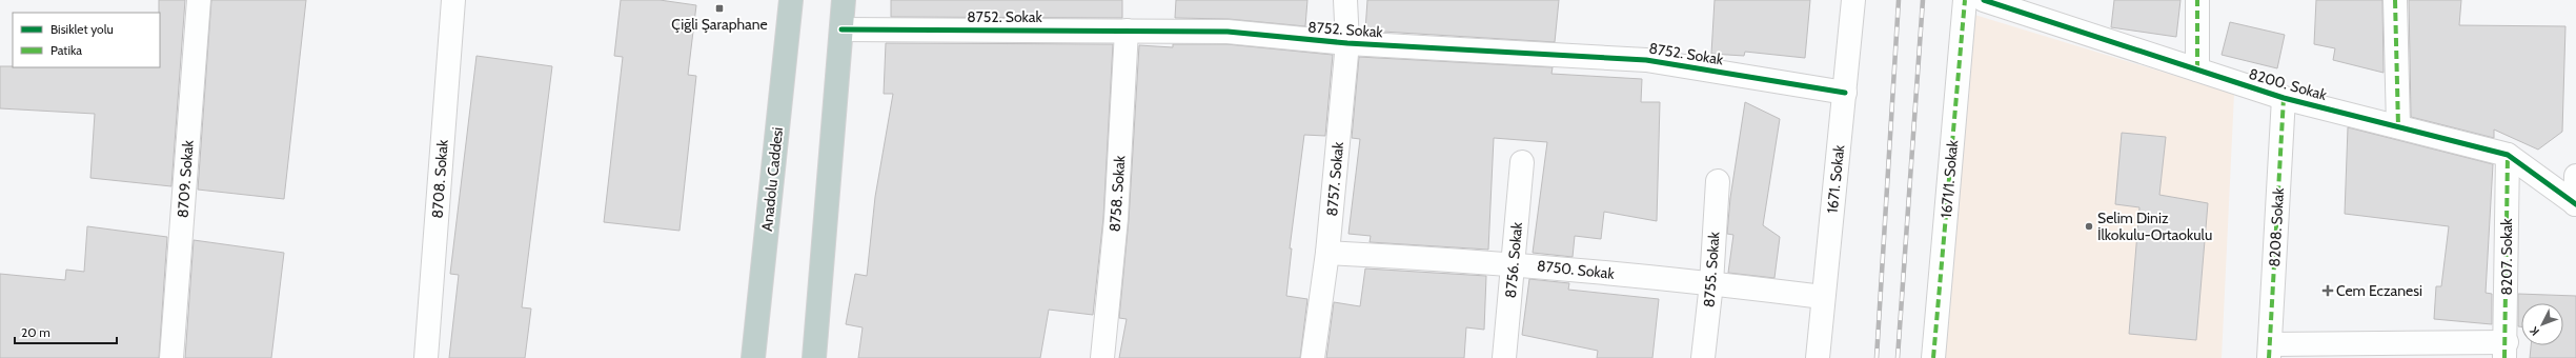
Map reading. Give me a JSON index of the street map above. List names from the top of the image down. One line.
{"streets":{"highway":["Anadolu Caddesi"],"street":["8752. Sokak","8200. Sokak","8709. Sokak","8708. Sokak","8757. Sokak","1671. Sokak","1671/1. Sokak","8758. Sokak","8208. Sokak","8207. Sokak","8756. Sokak","8750. Sokak","8755. Sokak"]},"crossings":[["8752. Sokak","8757. Sokak"],["8752. Sokak","1671. Sokak"],["8752. Sokak","8758. Sokak"],["8200. Sokak","8208. Sokak"],["8200. Sokak","8207. Sokak"],["8757. Sokak","8750. Sokak"],["1671. Sokak","8750. Sokak"],["8756. Sokak","8750. Sokak"],["8750. Sokak","8755. Sokak"]],"places":{"transit":["Çiğli Şaraphane"],"other":["Selim Diniz İlkokulu-Ortaokulu"],"health":["Cem Eczanesi"]},"legend":["Bisiklet yolu","Patika"],"scale_bar":"20 m","north":"bottom left"}
